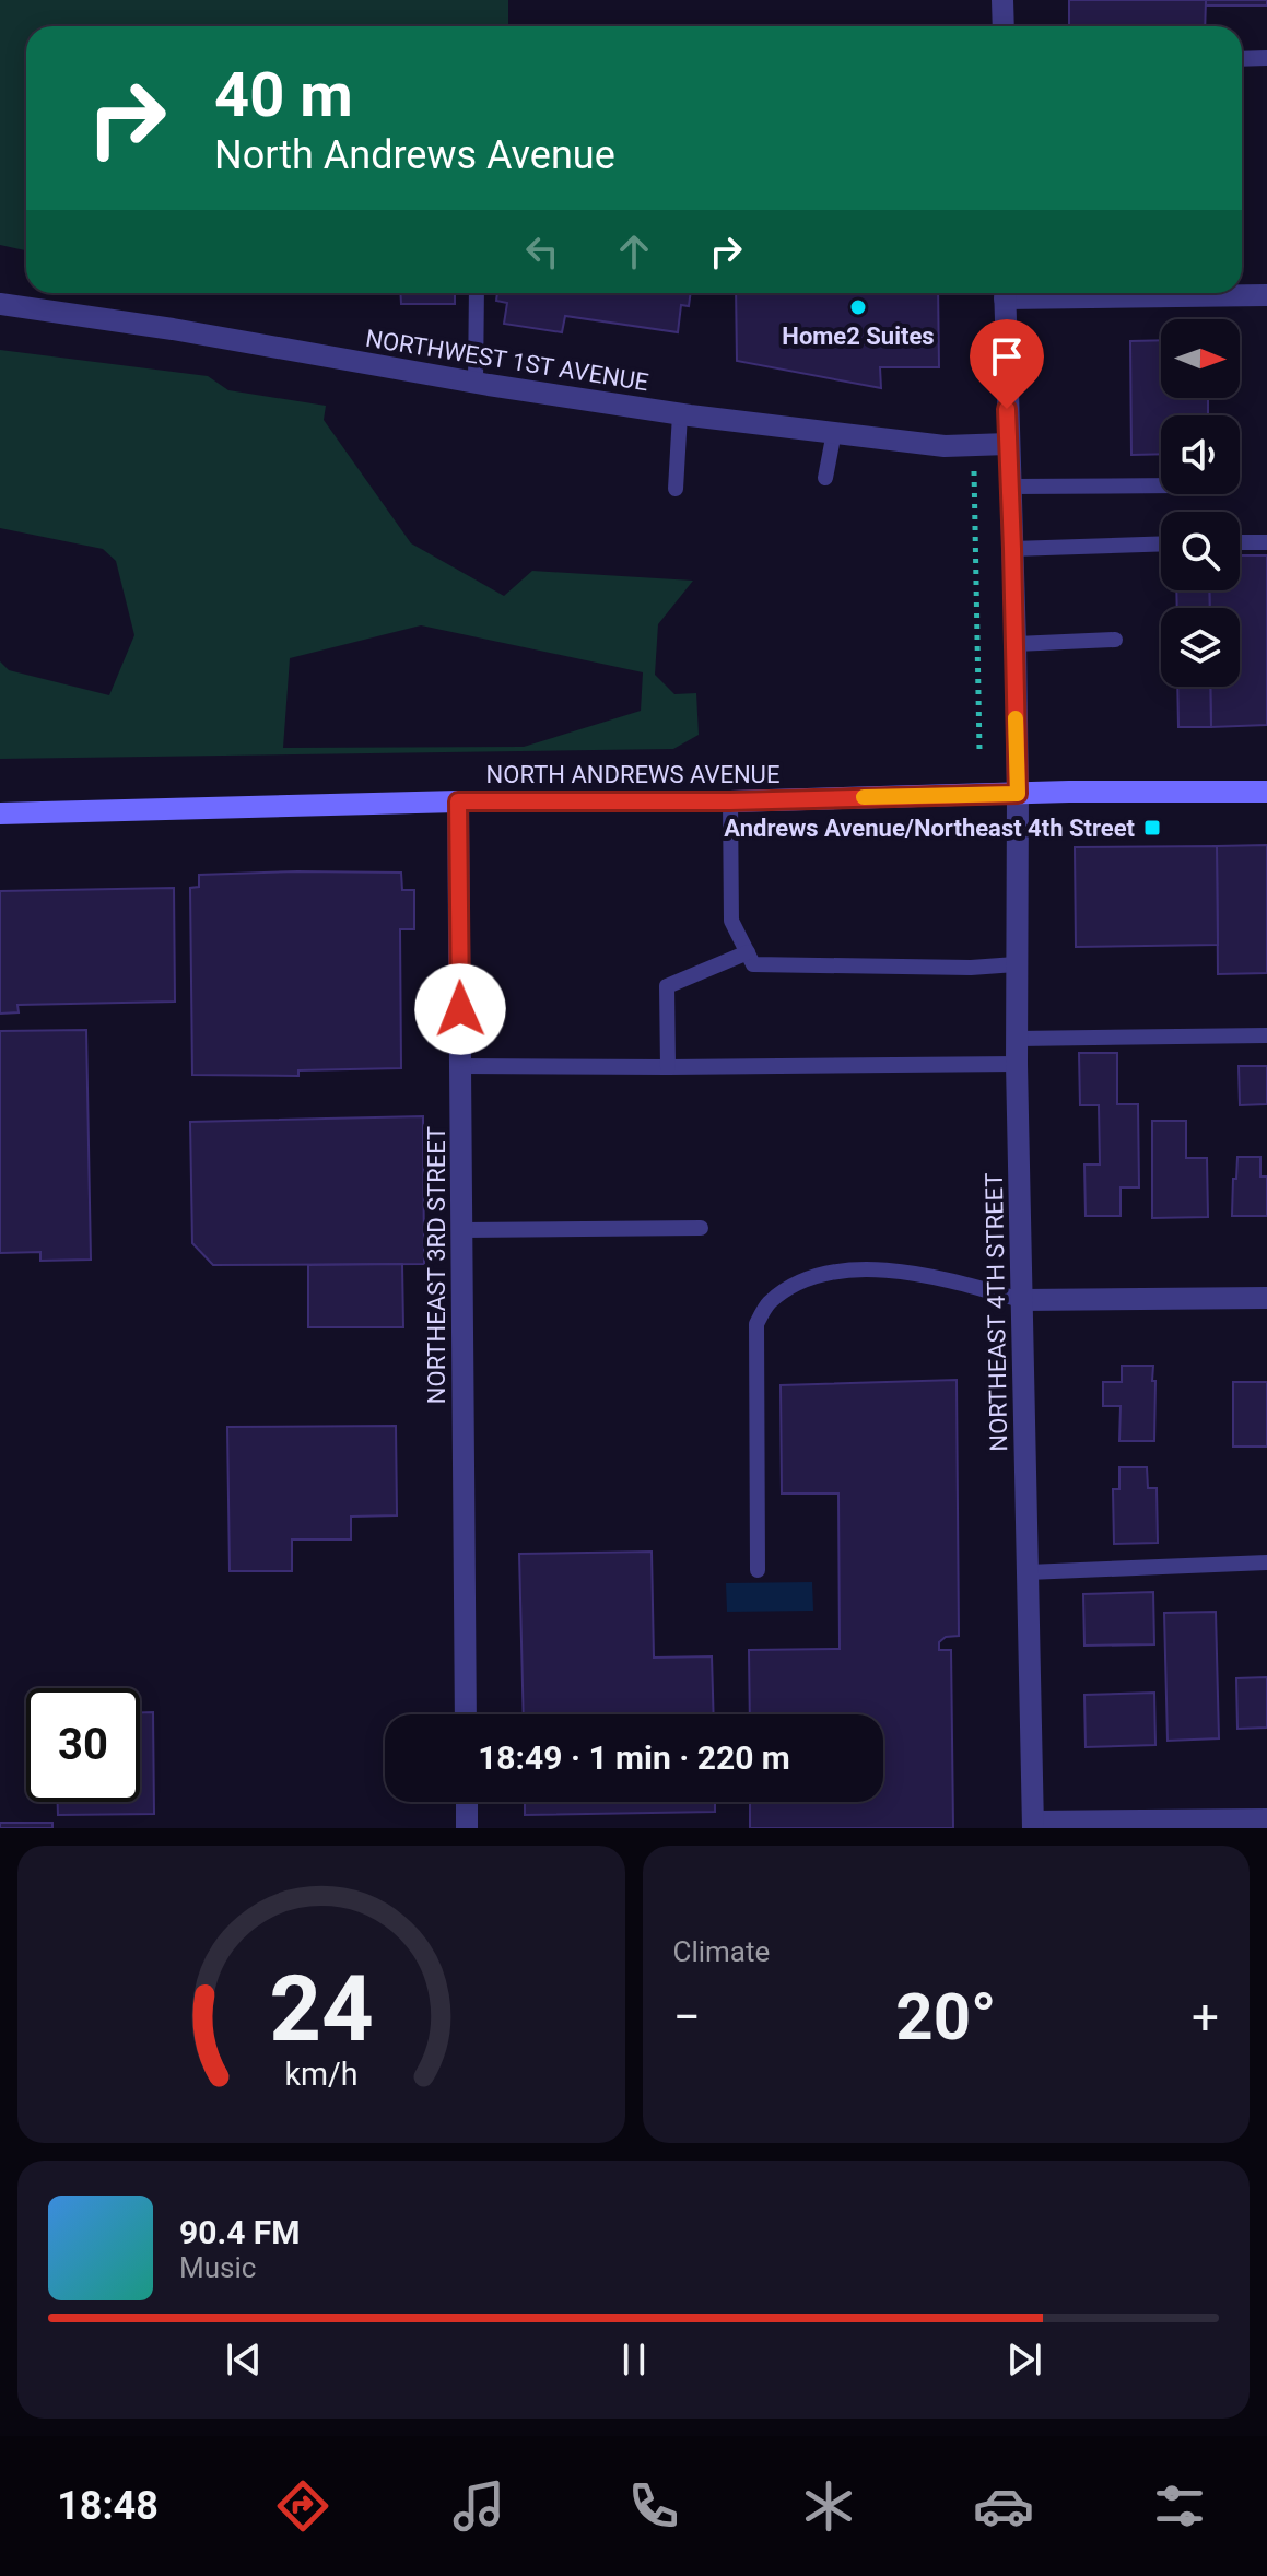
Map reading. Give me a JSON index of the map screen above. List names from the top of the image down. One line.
{"streets":{"main road":["NORTH ANDREWS AVENUE"],"street":["NORTHWEST 1ST AVENUE","NORTHEAST 3RD STREET","NORTHEAST 4TH STREET"]},"crossings":[["NORTHWEST 1ST AVENUE","NORTHEAST 4TH STREET"],["NORTH ANDREWS AVENUE","NORTHEAST 3RD STREET"],["NORTH ANDREWS AVENUE","NORTHEAST 4TH STREET"]],"places":{"other":["Home2 Suites"],"transit":["Andrews Avenue/Northeast 4th Street"]},"north":"right","page":{"turn":["40 m","North Andrews Avenue"],"limit":"30","trip":"18:49 · 1 min · 220 m","tile":"Climate","heat":["−","20°","+"],"song":["90.4 FM","Music"],"tabs":"18:48","gauge":["24","km/h"]}}
